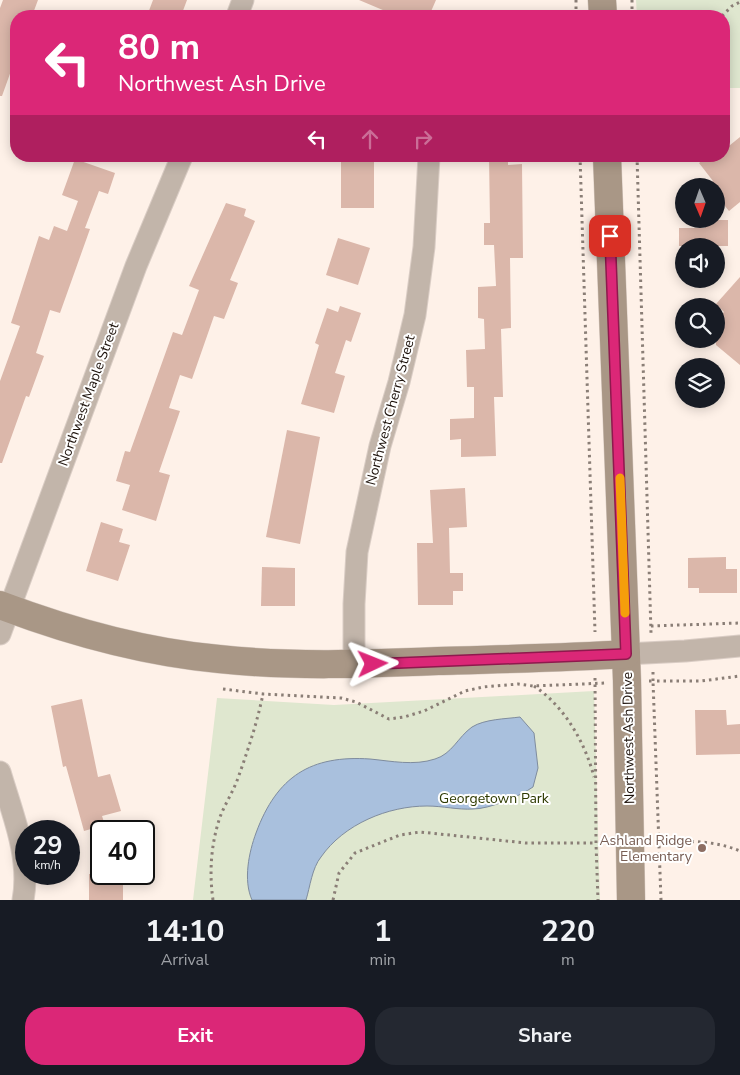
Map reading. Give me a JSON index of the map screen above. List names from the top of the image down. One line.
{"streets":{"street":["Northwest Maple Street","Northwest Cherry Street","Northwest Ash Drive"]},"parks":["Georgetown Park"],"places":["Ashland Ridge Elementary"],"north":"bottom","page":{"turn":["80 m","Northwest Ash Drive"],"speed":"29 km/h","limit":"40","eta":["14:10","Arrival","1","min","220","m"],"buttons":["Exit","Share"]}}
